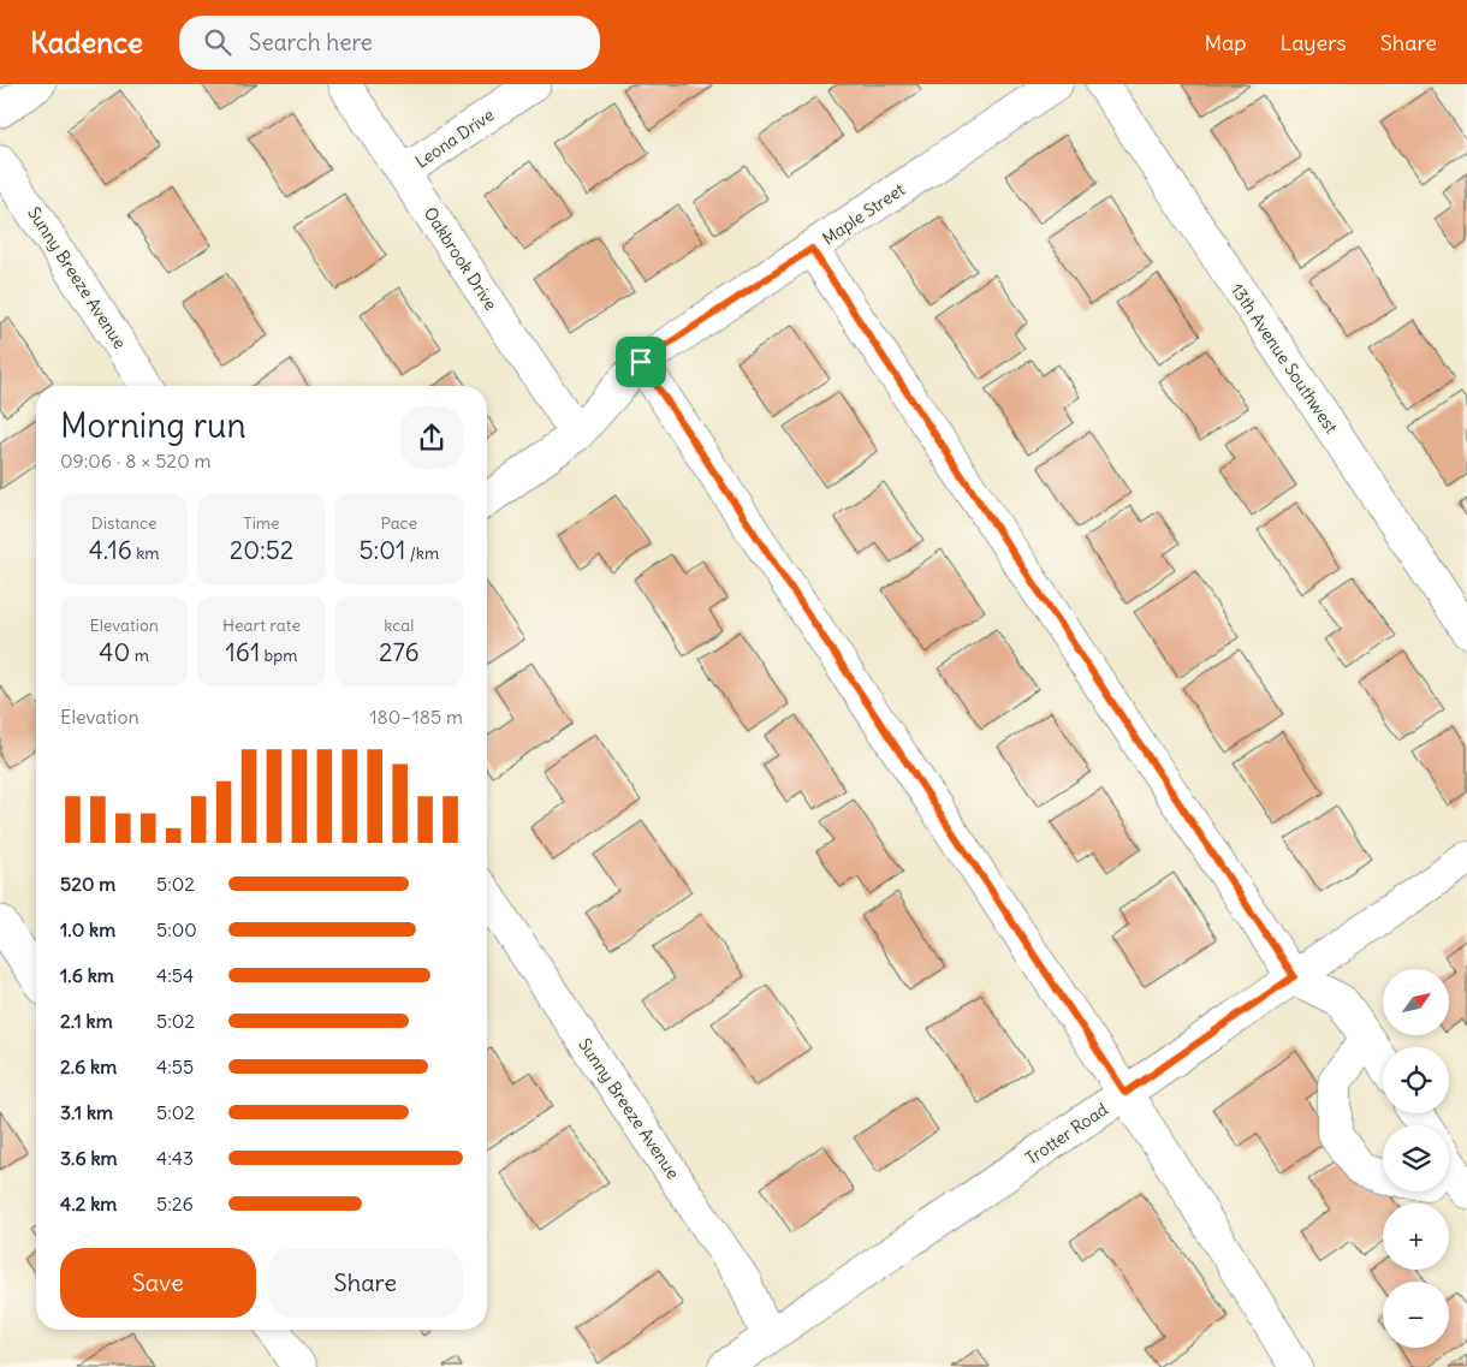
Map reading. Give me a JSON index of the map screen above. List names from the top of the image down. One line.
{"streets":{"street":["Leona Drive","Maple Street","Oakbrook Drive","Sunny Breeze Avenue","13th Avenue Southwest","Trotter Road"]},"crossings":[["Leona Drive","Oakbrook Drive"],["Maple Street","Oakbrook Drive"],["Sunny Breeze Avenue","Trotter Road"]],"north":"top right","page":{"header":"Kadence","search":"Search here","nav":["Map","Layers","Share"],"heading":["Morning run","09:06 · 8 × 520 m"],"stats":[["Distance","4.16 km"],["Time","20:52"],["Pace","5:01 /km"],["Elevation","40 m"],["Heart rate","161 bpm"],["kcal","276"]],"chart":["Elevation","180–185 m"],"list":[{"name":"520 m","note":"5:02"},{"name":"1.0 km","note":"5:00"},{"name":"1.6 km","note":"4:54"},{"name":"2.1 km","note":"5:02"},{"name":"2.6 km","note":"4:55"},{"name":"3.1 km","note":"5:02"},{"name":"3.6 km","note":"4:43"},{"name":"4.2 km","note":"5:26"}],"map_buttons":["+","−"],"buttons":["Save","Share"]}}
